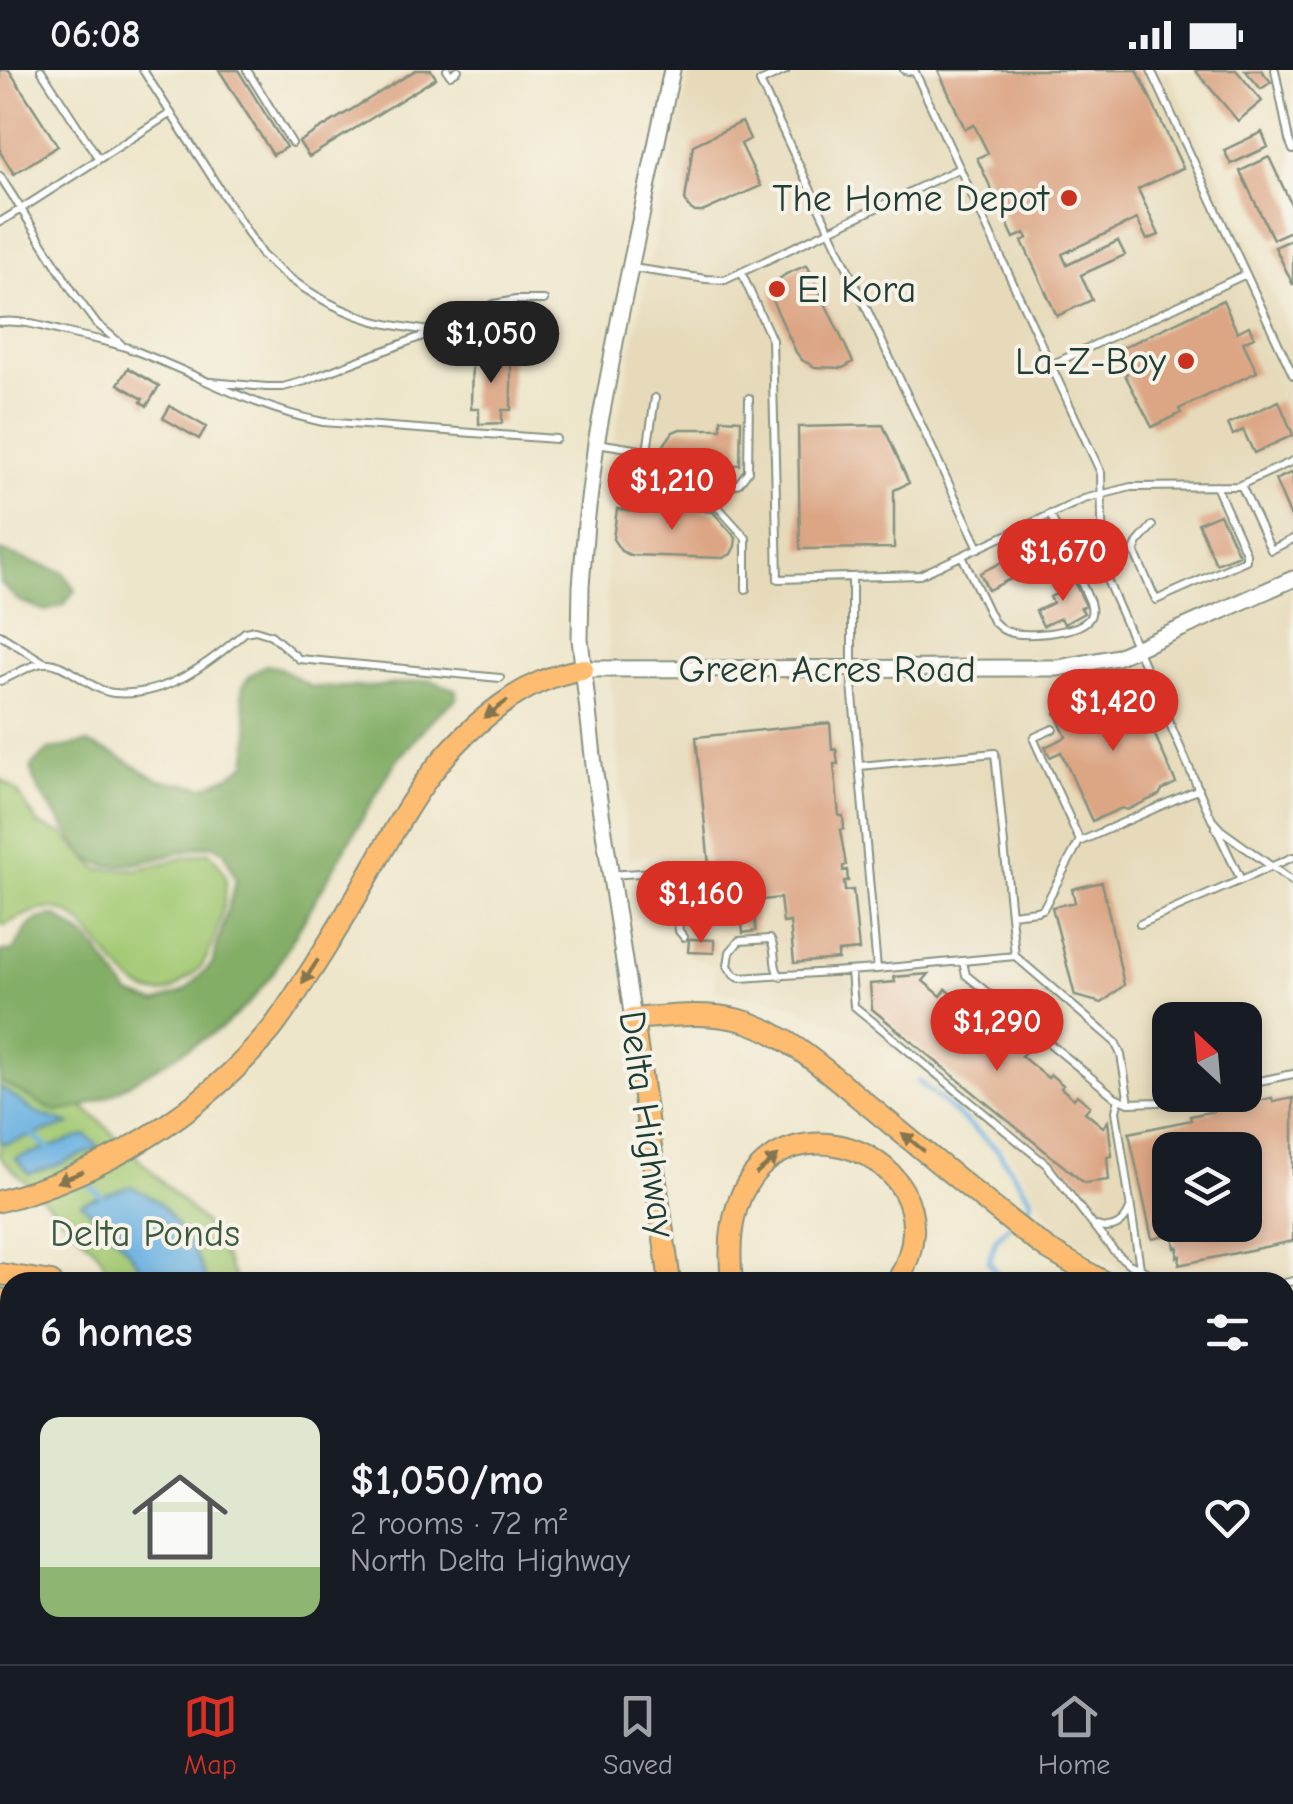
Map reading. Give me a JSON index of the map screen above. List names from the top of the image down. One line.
{"streets":{"highway":["Delta Highway"],"street":["Green Acres Road"]},"crossings":[["Green Acres Road","Delta Highway"]],"parks":["Delta Ponds"],"places":["The Home Depot","El Kora","La-Z-Boy"],"north":"top left","page":{"status":"06:08","price":["$1,050","$1,210","$1,670","$1,420","$1,160","$1,290"],"heading":"6 homes","list":[{"name":"$1,050/mo","note":"2 rooms · 72 m² · North Delta Highway"}],"tabs":["Map","Saved","Home"]}}
